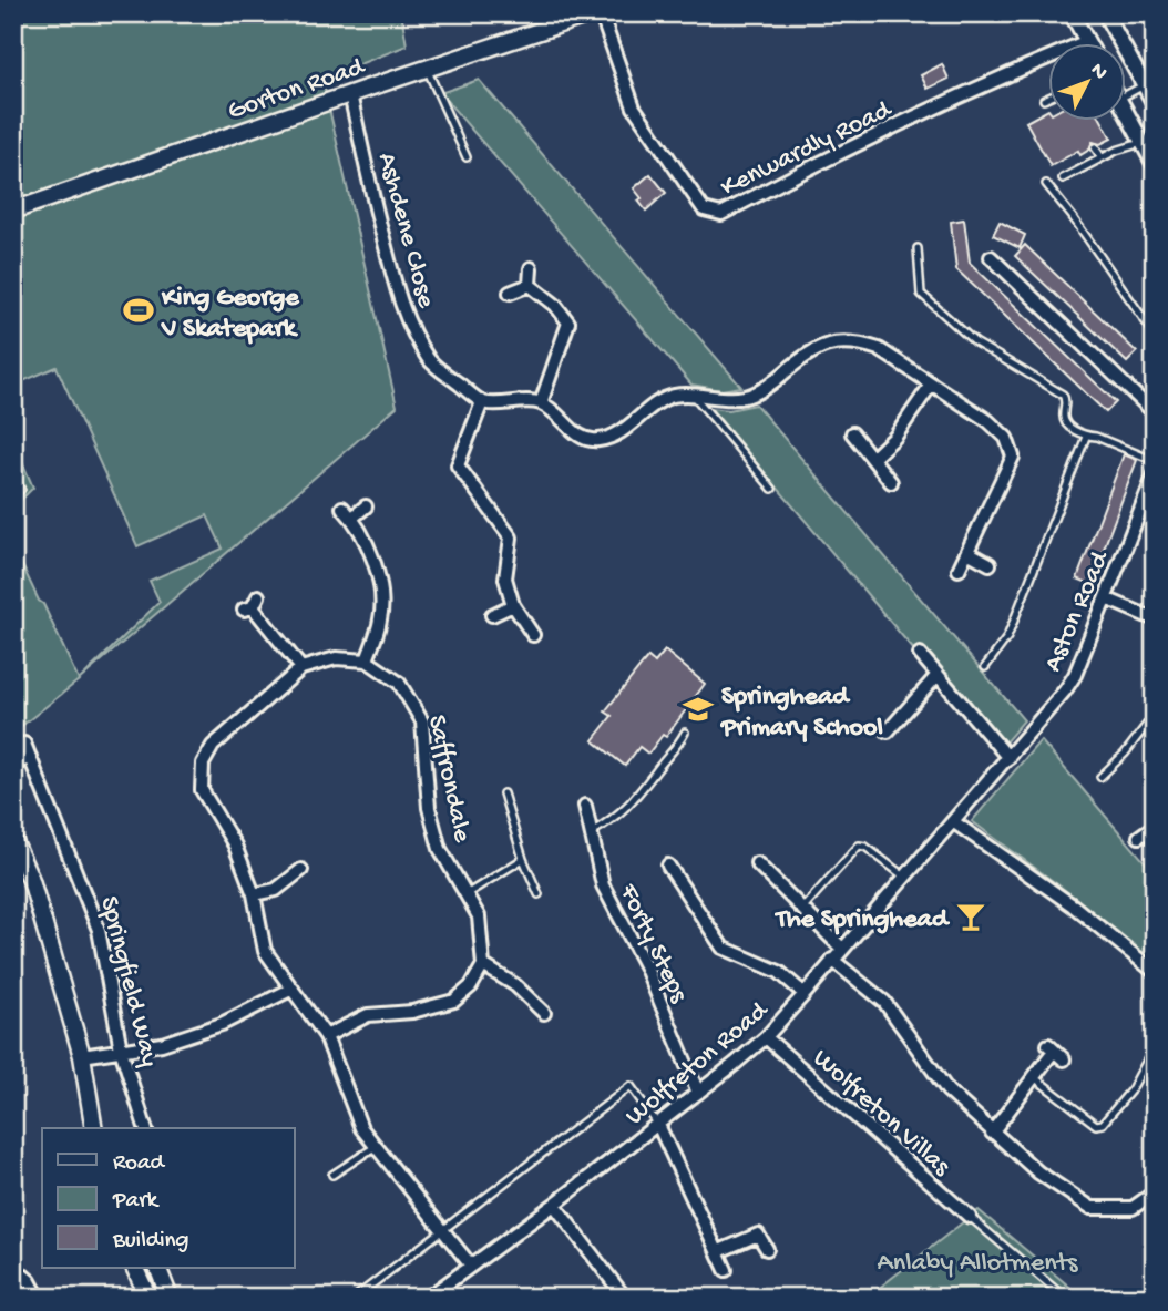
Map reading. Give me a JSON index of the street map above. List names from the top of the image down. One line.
{"streets":{"main road":["Gorton Road"],"street":["Kenwardly Road","Ashdene Close","Aston Road","Saffrondale","Forty Steps","Springfield Way","Wolfreton Road","Wolfreton Villas"]},"crossings":[["Gorton Road","Ashdene Close"],["Aston Road","Wolfreton Road"],["Forty Steps","Wolfreton Road"],["Wolfreton Road","Wolfreton Villas"]],"parks":["Anlaby Allotments"],"places":{"sports":["King George V Skatepark"],"school or university":["Springhead Primary School"],"bar":["The Springhead"]},"legend":["Road","Park","Building"],"north":"top right"}
